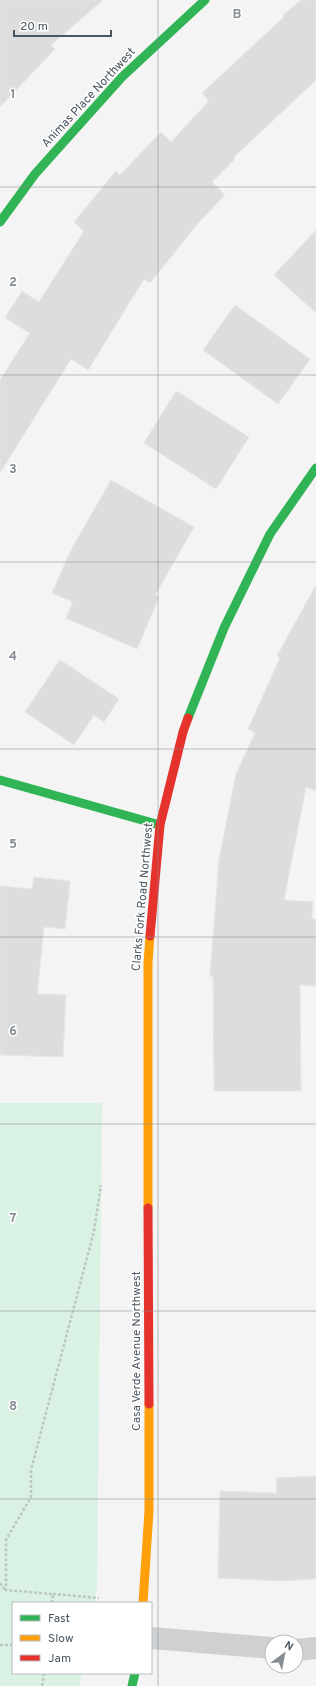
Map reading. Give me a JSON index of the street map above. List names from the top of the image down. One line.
{"streets":{"street":["Animas Place Northwest","Clarks Fork Road Northwest","Casa Verde Avenue Northwest"]},"crossings":[["Clarks Fork Road Northwest","Casa Verde Avenue Northwest"]],"legend":["Fast","Slow","Jam"],"scale_bar":"20 m","north":"top right","grid":{"columns":["B"],"rows":["1","2","3","4","5","6","7","8"]}}
